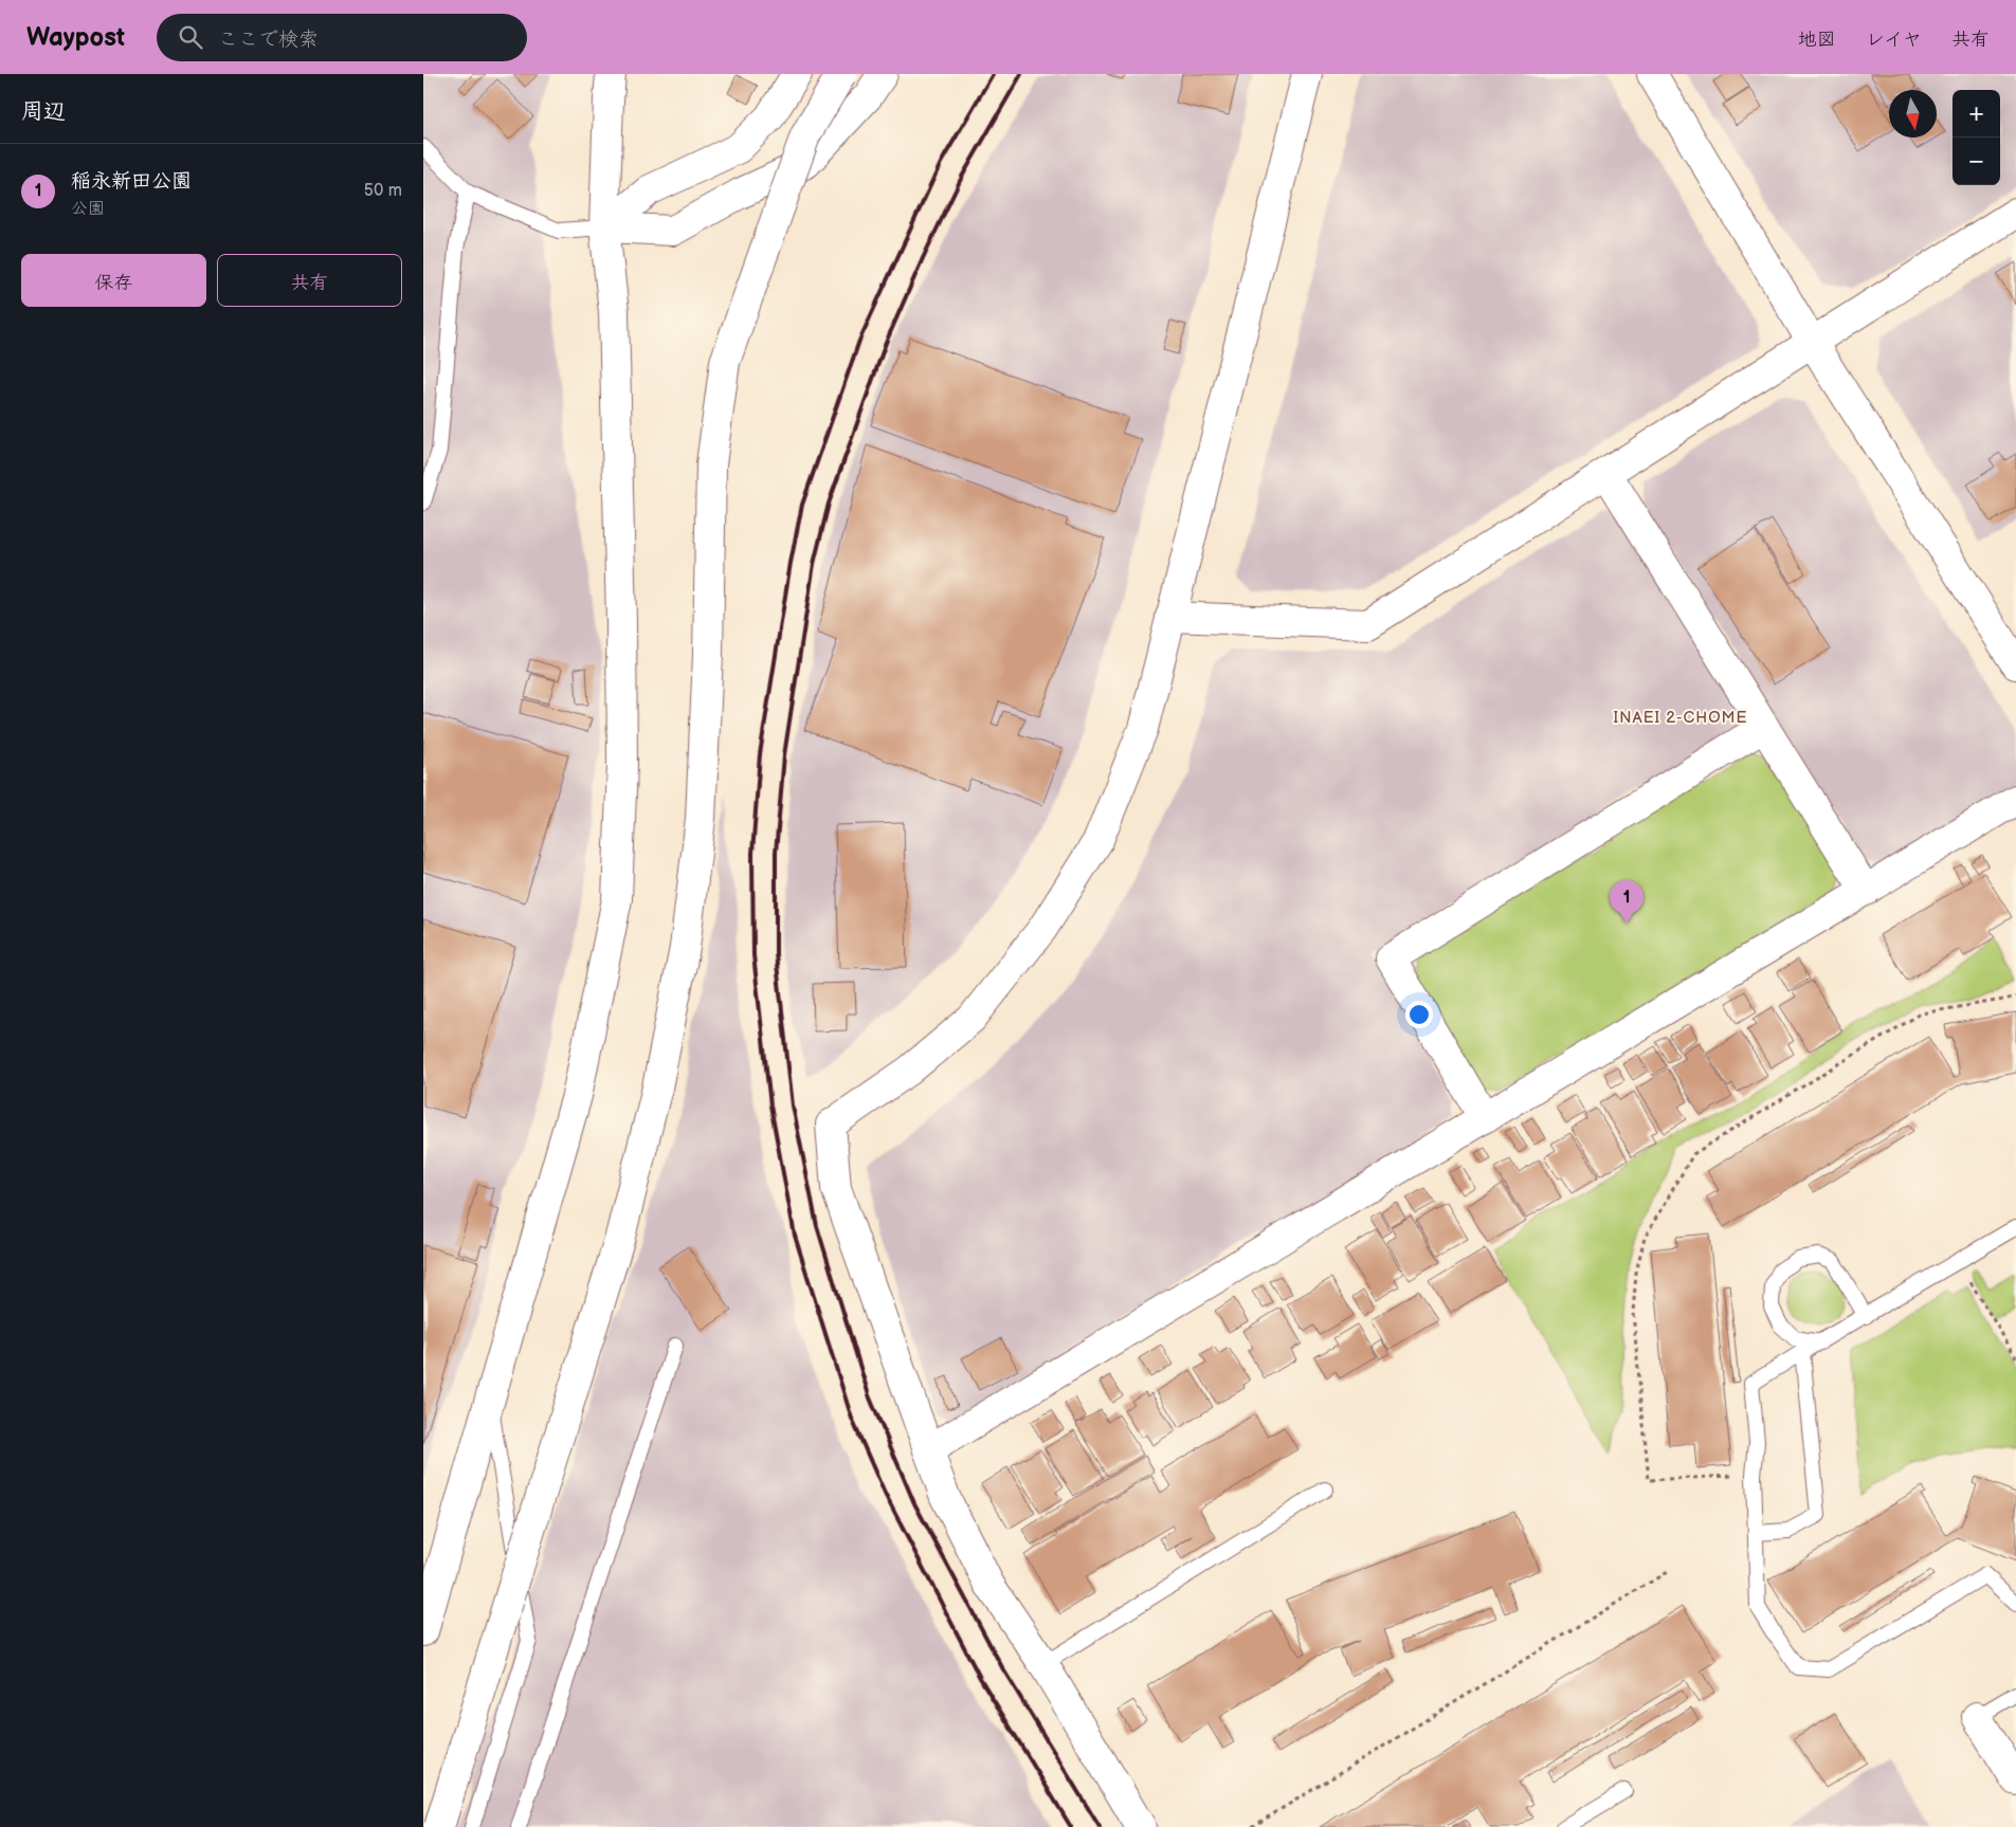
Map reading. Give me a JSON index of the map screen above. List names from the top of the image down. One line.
{"districts":["INAEI 2-CHOME"],"north":"bottom","page":{"header":"Waypost","search":"ここで検索","nav":["地図","レイヤ","共有"],"heading":"周辺","map_buttons":["+","−"],"list":[{"mark":"1","name":"稲永新田公園","note":"公園","value":"50 m"}],"buttons":["保存","共有"],"pins":"1"}}
